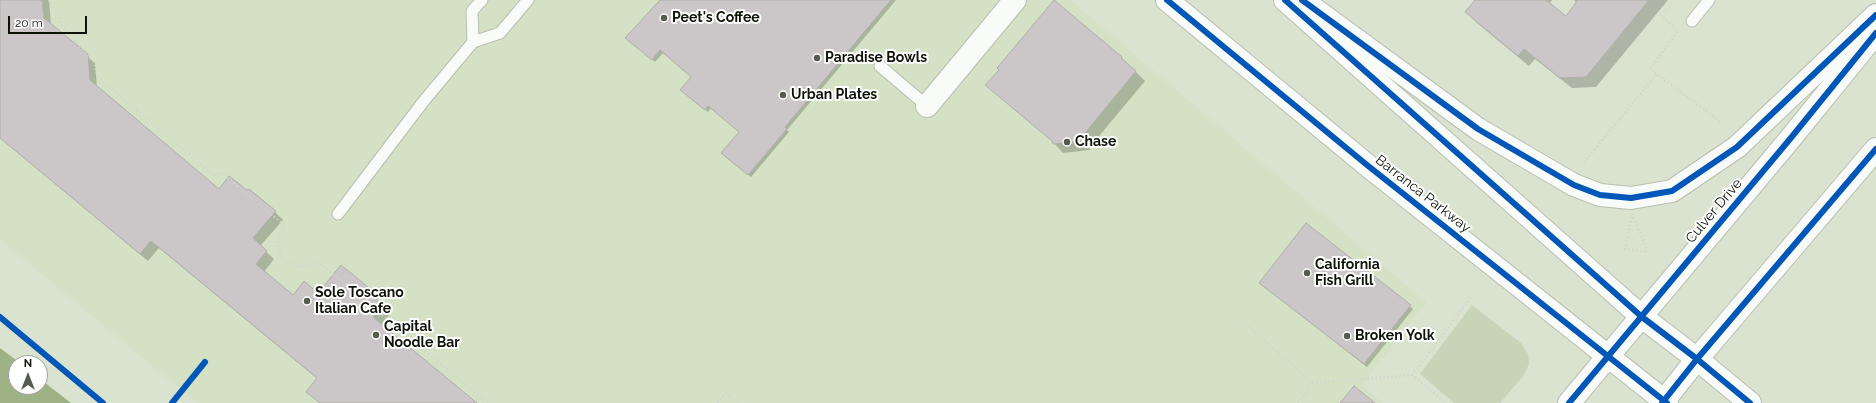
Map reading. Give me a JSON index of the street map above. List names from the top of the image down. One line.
{"streets":{"main road":["Barranca Parkway","Culver Drive"]},"crossings":[["Barranca Parkway","Culver Drive"]],"places":["Peet's Coffee","Paradise Bowls","Urban Plates","Chase","California Fish Grill","Sole Toscano Italian Cafe","Capital Noodle Bar","Broken Yolk"],"scale_bar":"20 m","north":"top"}
